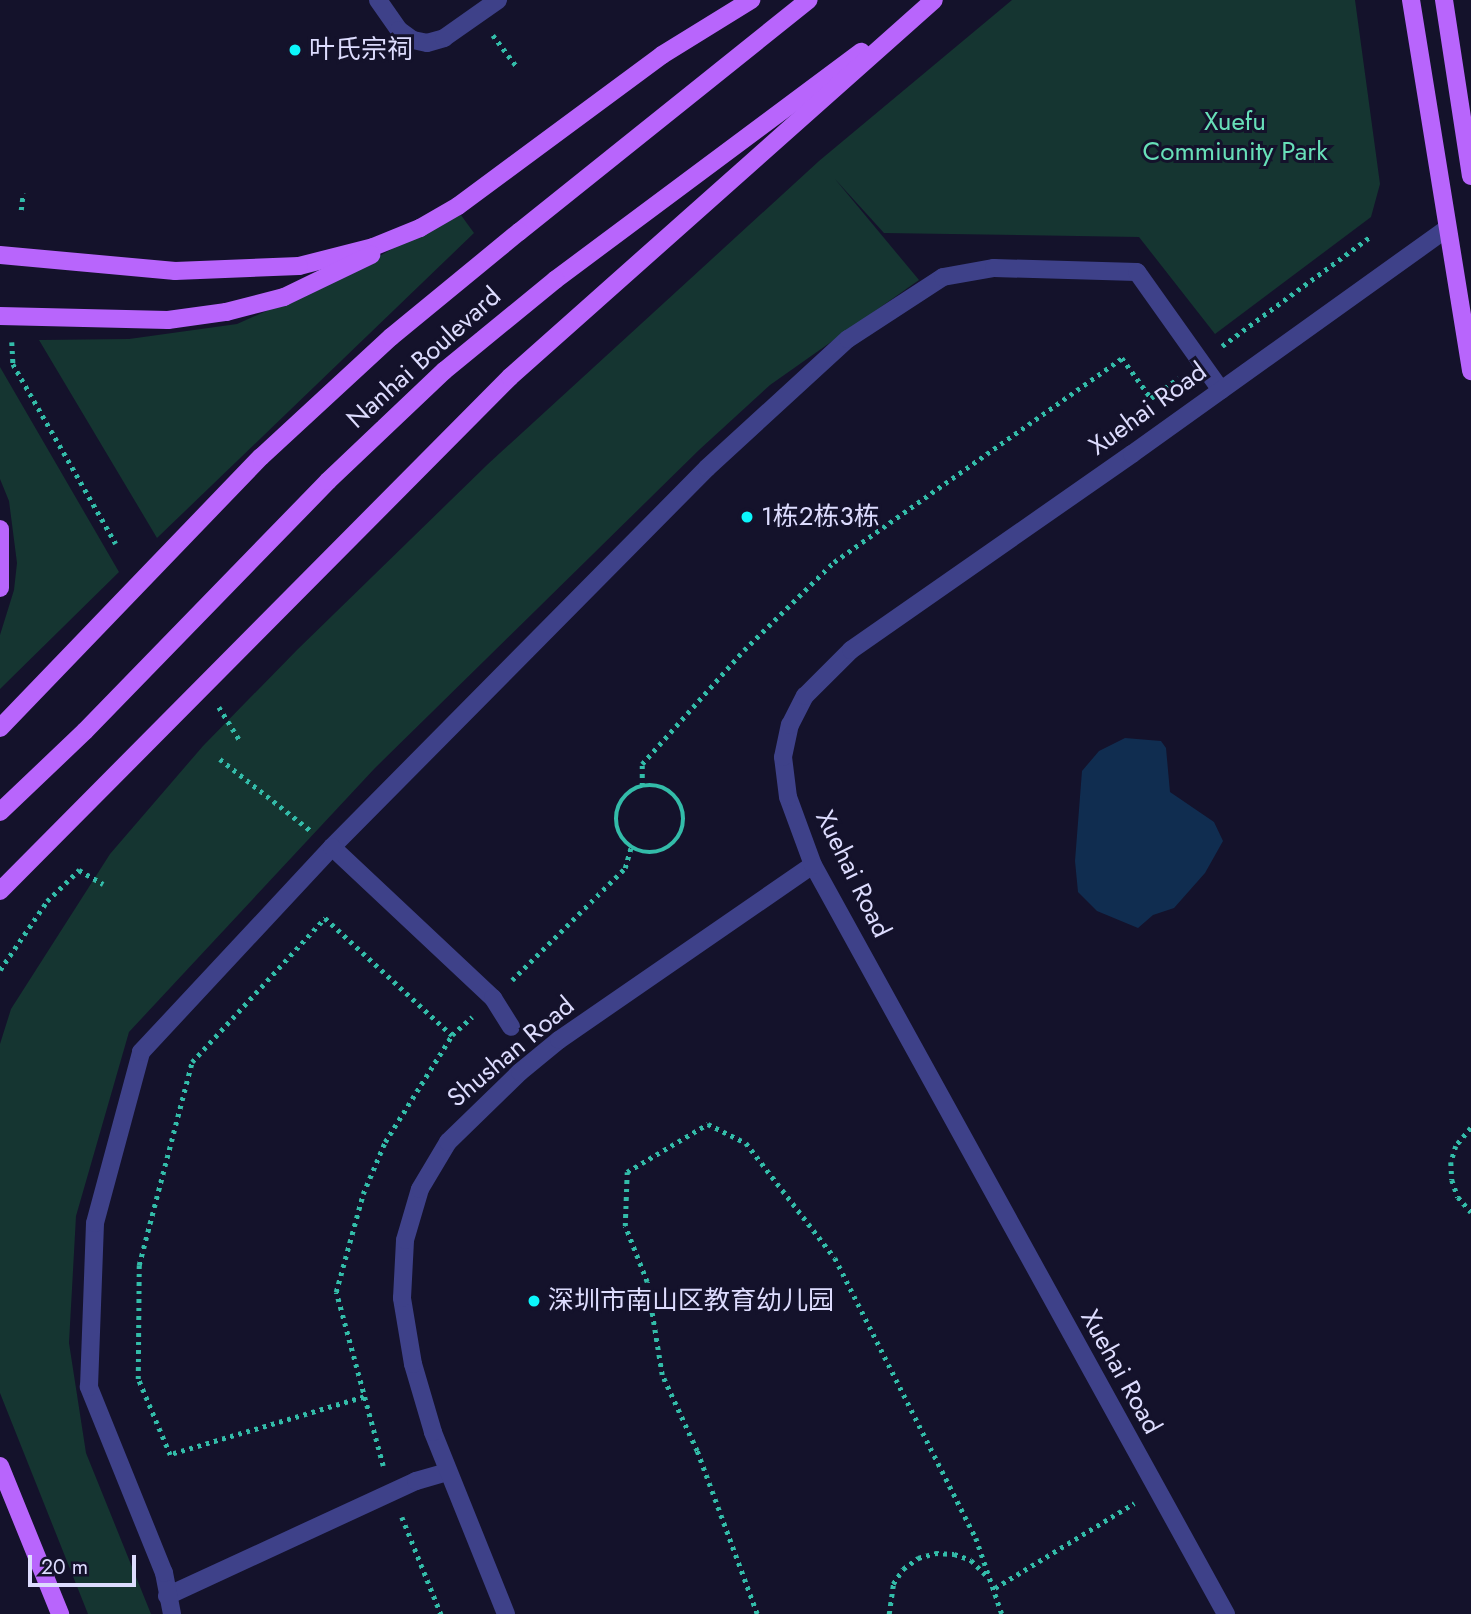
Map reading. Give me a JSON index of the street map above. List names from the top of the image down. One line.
{"streets":{"main road":["Nanhai Boulevard"],"street":["Xuehai Road","Shushan Road"]},"crossings":[["Xuehai Road","Shushan Road"]],"parks":["Xuefu Commiunity Park"],"places":["叶氏宗祠","1栋2栋3栋","深圳市南山区教育幼儿园"],"scale_bar":"20 m"}
